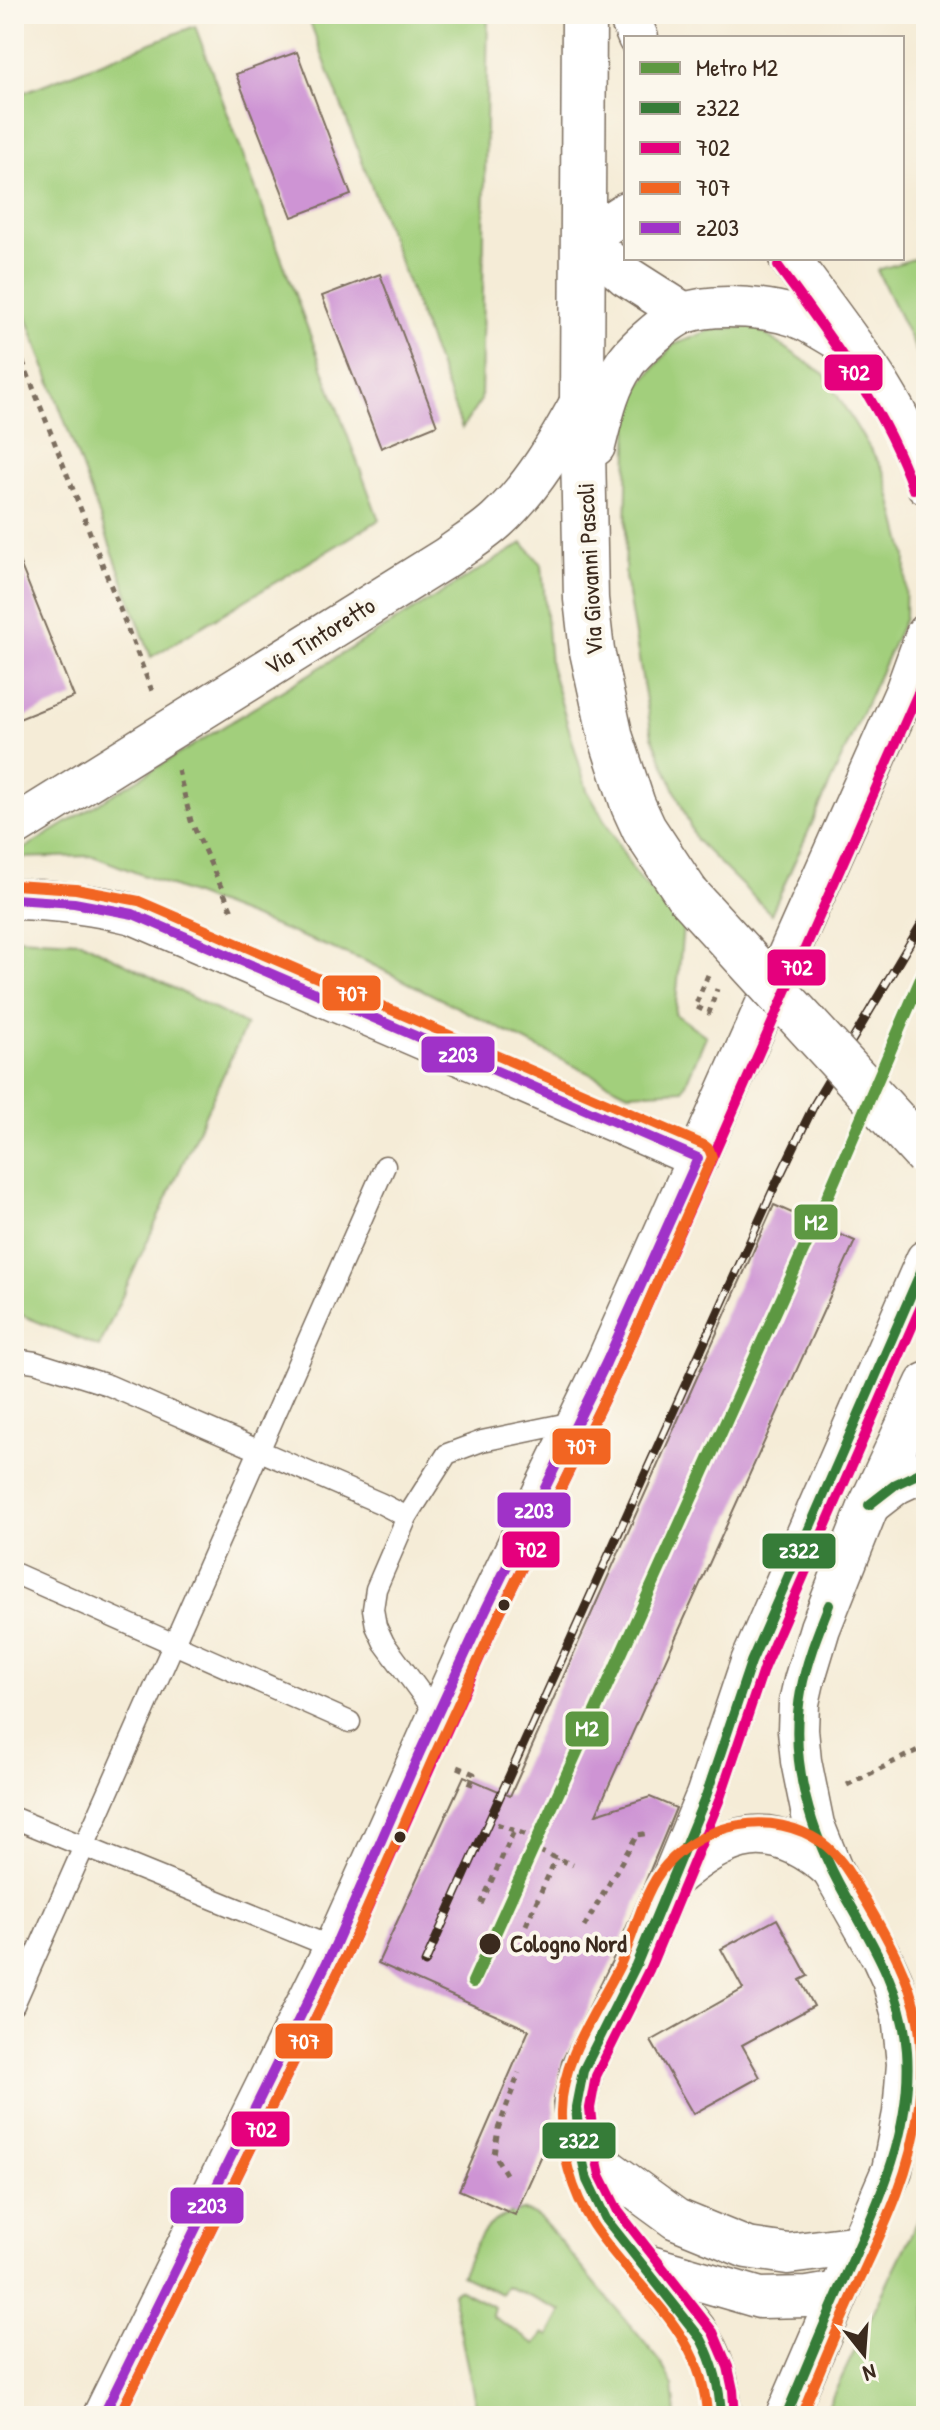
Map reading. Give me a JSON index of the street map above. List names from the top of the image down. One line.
{"streets":{"street":["Via Giovanni Pascoli","Via Tintoretto"]},"crossings":[["Via Giovanni Pascoli","Via Tintoretto"]],"places":["Cologno Nord"],"lines":["transit line 702","transit line 707","transit line z203","metro line M2","transit line z322"],"legend":["Metro M2","z322","702","707","z203"],"north":"bottom"}
